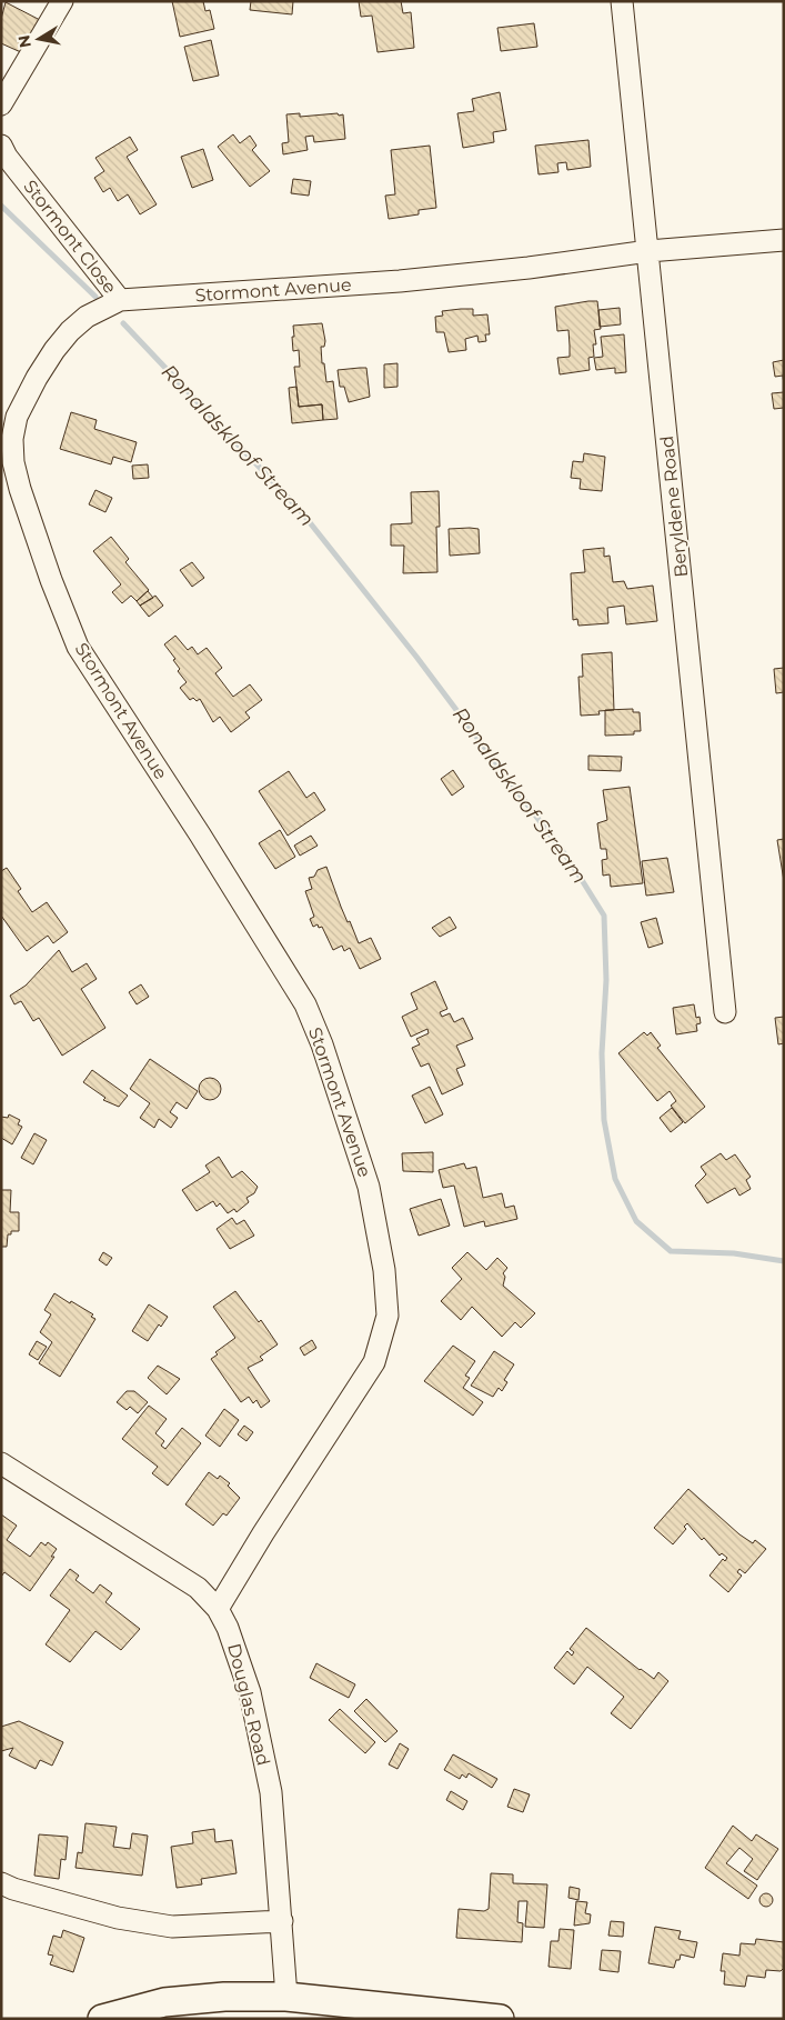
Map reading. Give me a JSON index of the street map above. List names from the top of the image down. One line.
{"streets":{"street":["Stormont Close","Stormont Avenue","Beryldene Road","Douglas Road"]},"crossings":[["Stormont Close","Stormont Avenue"],["Stormont Avenue","Beryldene Road"],["Stormont Avenue","Douglas Road"]],"water":["Ronaldskloof Stream"],"north":"left"}
